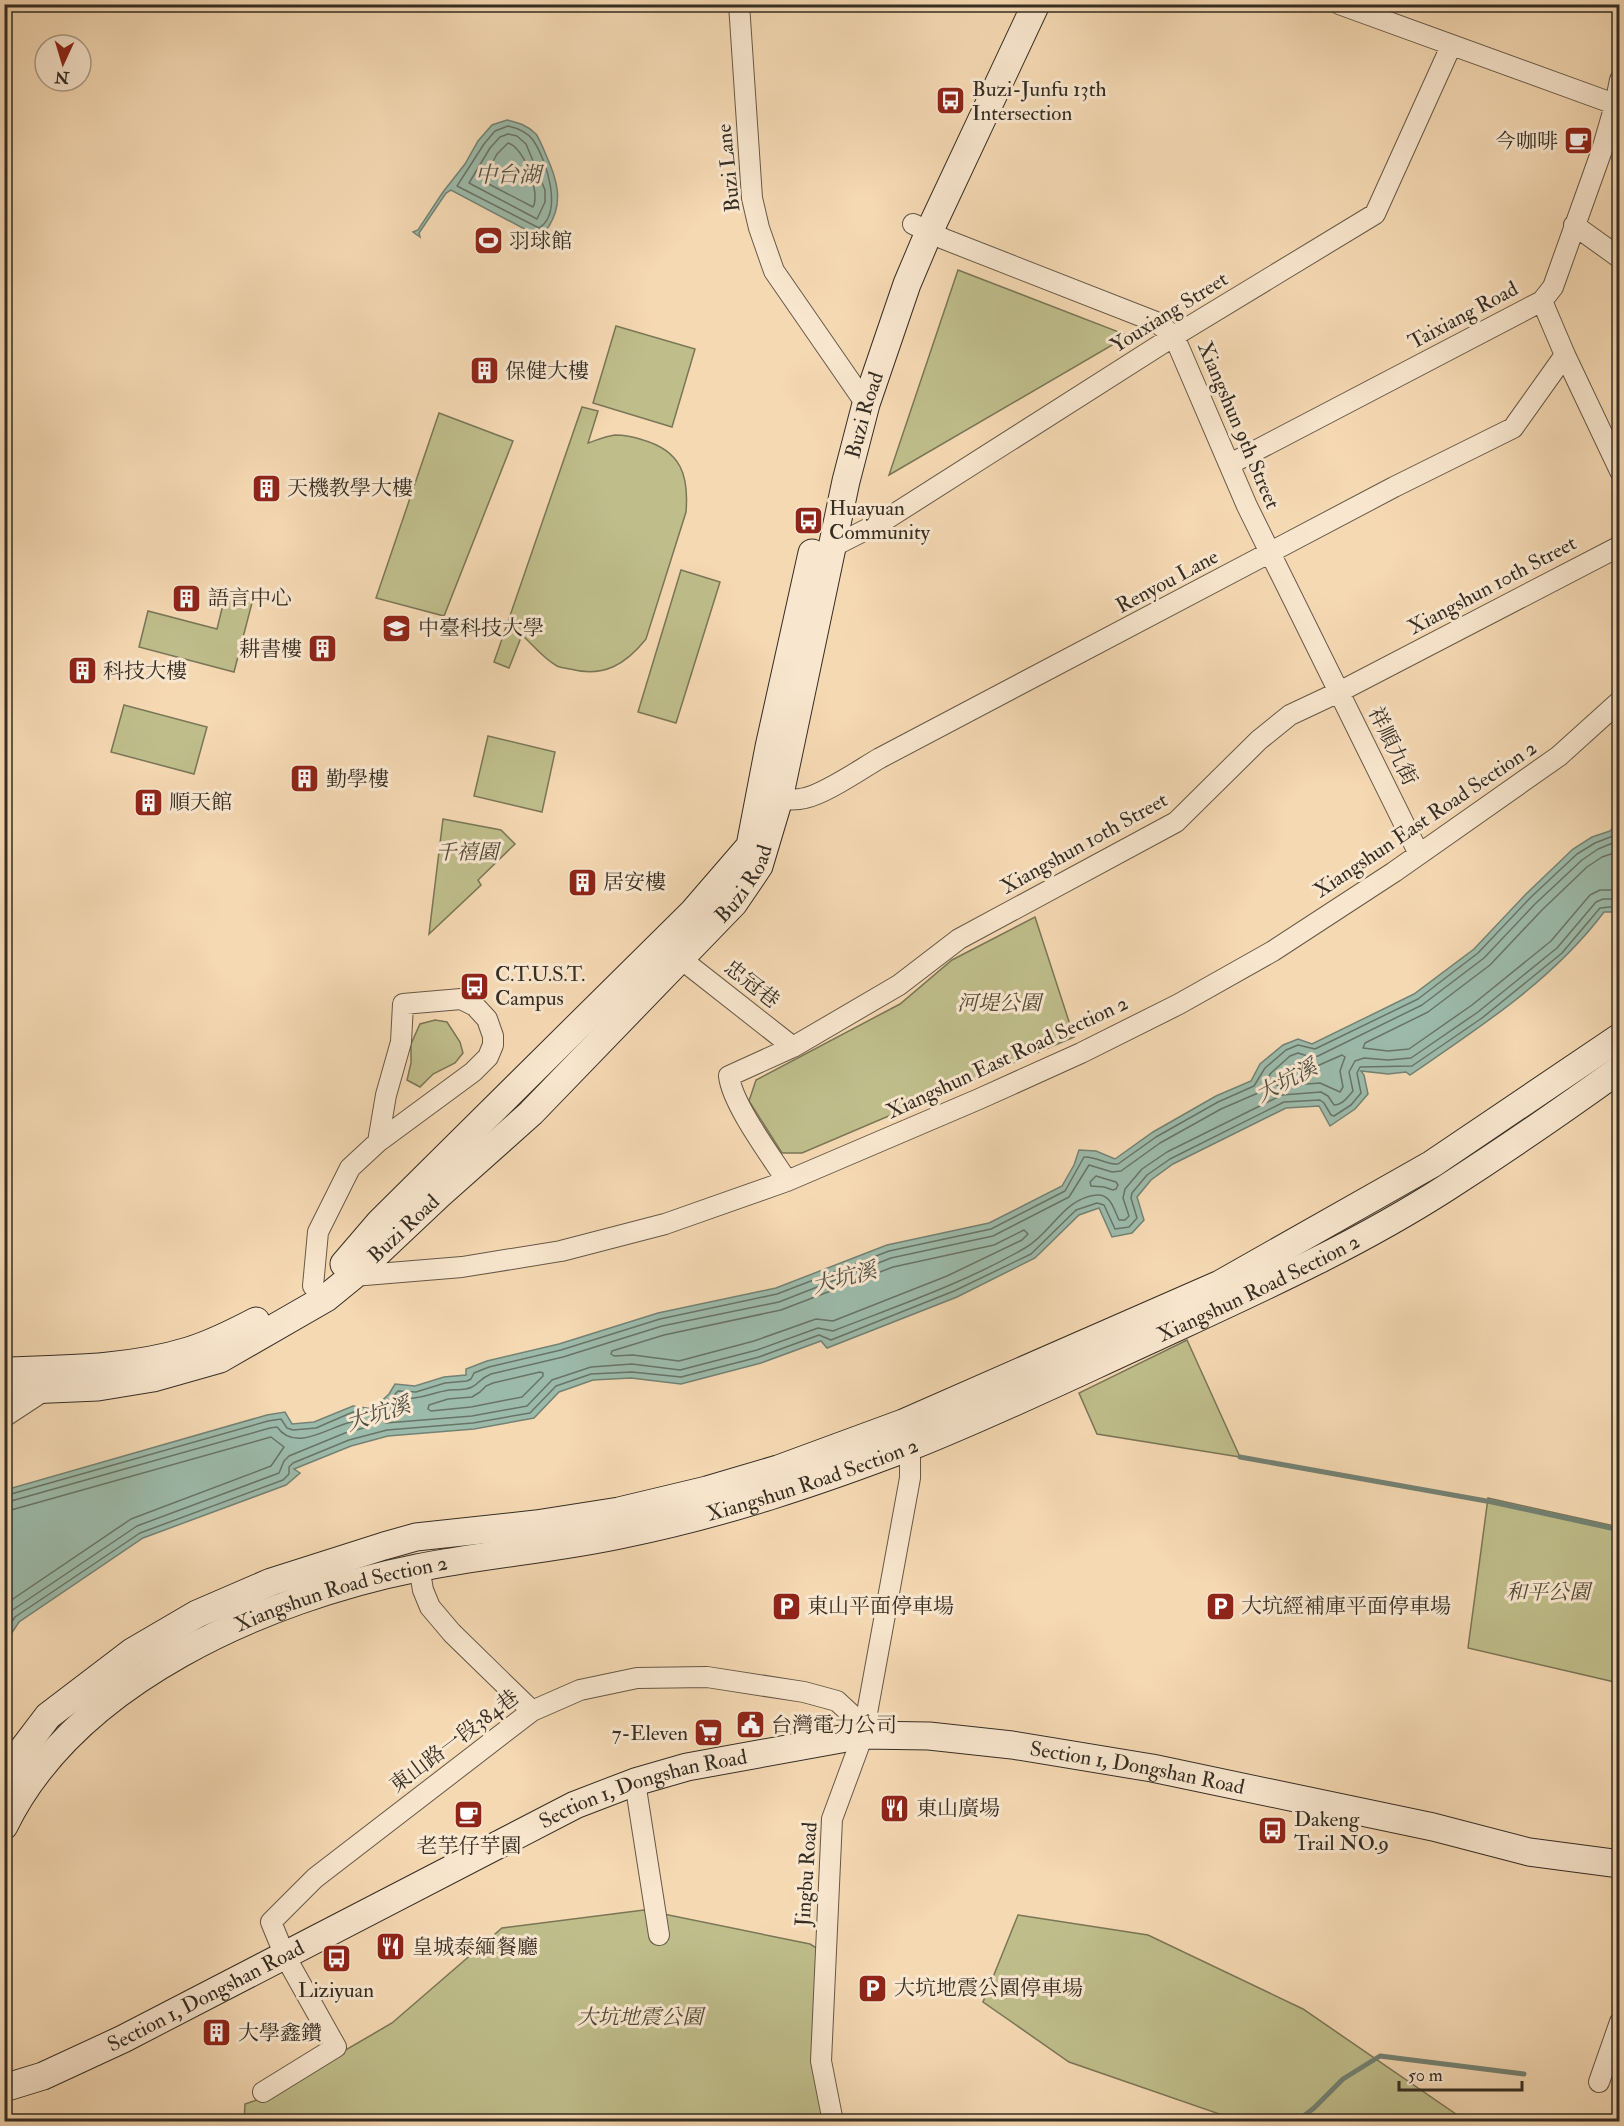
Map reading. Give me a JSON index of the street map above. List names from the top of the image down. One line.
{"streets":{"main road":["Buzi Road","Xiangshun Road Section 2","Section 1, Dongshan Road"],"street":["Buzi Lane","Youxiang Street","Taixiang Road","Xiangshun 9th Street","Renyou Lane","Xiangshun 10th Street","祥順九街","Xiangshun East Road Section 2","忠冠巷","東山路一段384巷","Jingbu Road"]},"crossings":[["Buzi Lane","Buzi Road"],["Youxiang Street","Buzi Road"],["Youxiang Street","Xiangshun 9th Street"],["Taixiang Road","Xiangshun 9th Street"],["Buzi Road","Xiangshun 9th Street"],["Buzi Road","Renyou Lane"],["Buzi Road","Xiangshun East Road Section 2"],["Buzi Road","忠冠巷"],["Xiangshun 9th Street","Renyou Lane"],["Xiangshun 9th Street","Xiangshun 10th Street"],["Xiangshun 9th Street","祥順九街"],["Xiangshun 10th Street","祥順九街"],["Xiangshun 10th Street","Xiangshun East Road Section 2"],["Xiangshun 10th Street","忠冠巷"],["祥順九街","Xiangshun East Road Section 2"],["Xiangshun Road Section 2","Jingbu Road"],["東山路一段384巷","Section 1, Dongshan Road"],["東山路一段384巷","Jingbu Road"],["Section 1, Dongshan Road","Jingbu Road"]],"water":["中台湖","大坑溪"],"parks":["千禧園","河堤公園","和平公園","大坑地震公園"],"places":{"bus stop":["Buzi-Junfu 13th Intersection","Huayuan Community","C.T.U.S.T. Campus","Dakeng Trail NO.9","Liziyuan"],"cafe":["今咖啡","老芋仔芋園"],"sports":["羽球館"],"building":["保健大樓","天機教學大樓","語言中心","耕書樓","科技大樓","勤學樓","順天館","居安樓","大學鑫鑽"],"school or university":["中臺科技大學"],"parking":["東山平面停車場","大坑經補庫平面停車場","大坑地震公園停車場"],"public building":["台灣電力公司"],"supermarket":["7-Eleven"],"restaurant":["東山廣場","皇城泰緬餐廳"]},"scale_bar":"50 m","north":"bottom"}
